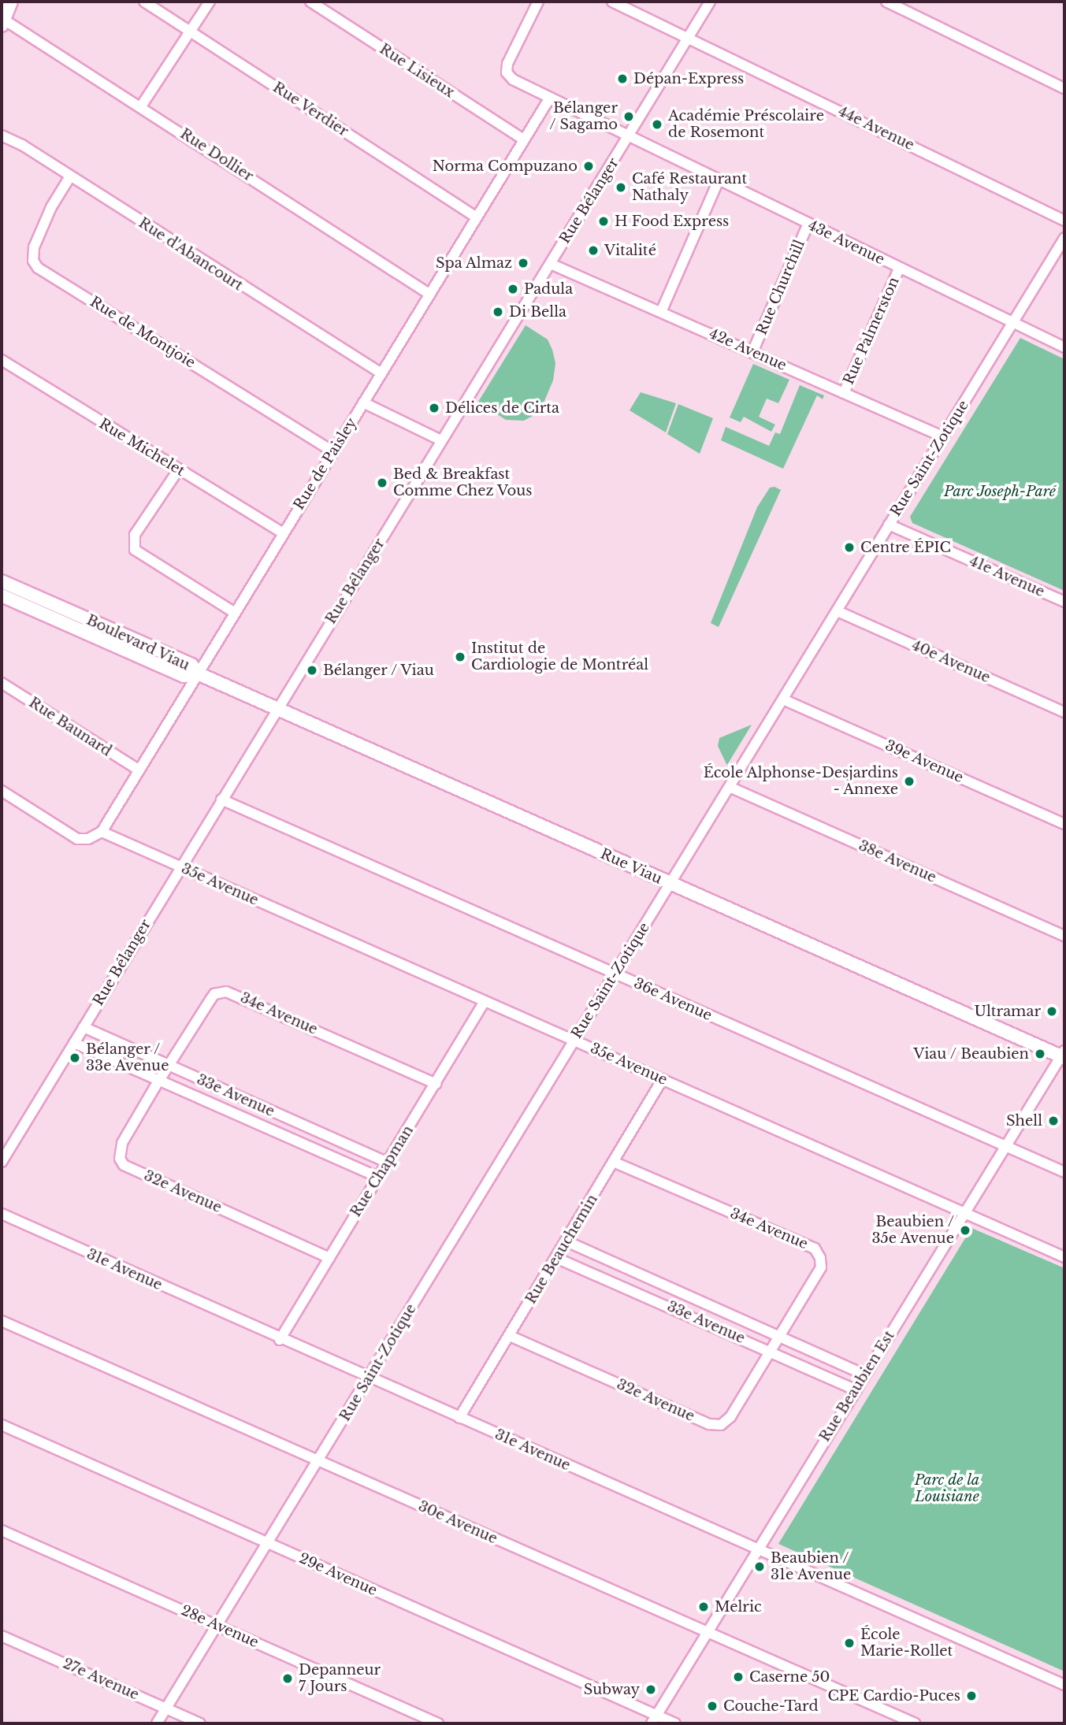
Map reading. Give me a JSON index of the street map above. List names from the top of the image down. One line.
{"streets":{"main road":["Boulevard Viau","Rue Viau"],"street":["Rue Lisieux","Rue Verdier","44e Avenue","Rue Dollier","Rue Bélanger","43e Avenue","Rue d'Abancourt","Rue Churchill","Rue Palmerston","Rue de Montjoie","42e Avenue","Rue Michelet","Rue Saint-Zotique","Rue de Paisley","41e Avenue","40e Avenue","Rue Baunard","39e Avenue","38e Avenue","35e Avenue","36e Avenue","34e Avenue","33e Avenue","Rue Chapman","32e Avenue","Rue Beauchemin","31e Avenue","Rue Beaubien Est","30e Avenue","29e Avenue","28e Avenue","27e Avenue"]},"crossings":[["Rue Lisieux","Rue de Paisley"],["Rue Verdier","Rue de Paisley"],["44e Avenue","Rue Bélanger"],["Rue Dollier","Rue de Paisley"],["Rue Bélanger","43e Avenue"],["Rue Bélanger","42e Avenue"],["Rue Bélanger","Rue Viau"],["Rue Bélanger","35e Avenue"],["Rue Bélanger","36e Avenue"],["Rue Bélanger","33e Avenue"],["43e Avenue","Rue Churchill"],["43e Avenue","Rue Palmerston"],["43e Avenue","Rue Saint-Zotique"],["43e Avenue","Rue de Paisley"],["Rue d'Abancourt","Rue de Montjoie"],["Rue d'Abancourt","Rue de Paisley"],["Rue Churchill","42e Avenue"],["Rue Palmerston","42e Avenue"],["Rue de Montjoie","Rue de Paisley"],["42e Avenue","Rue Saint-Zotique"],["Rue Michelet","Rue de Paisley"],["Rue Saint-Zotique","41e Avenue"],["Rue Saint-Zotique","40e Avenue"],["Rue Saint-Zotique","39e Avenue"],["Rue Saint-Zotique","38e Avenue"],["Rue Saint-Zotique","Rue Viau"],["Rue Saint-Zotique","35e Avenue"],["Rue Saint-Zotique","36e Avenue"],["Rue Saint-Zotique","31e Avenue"],["Rue Saint-Zotique","30e Avenue"],["Rue Saint-Zotique","29e Avenue"],["Rue Saint-Zotique","28e Avenue"],["Rue Saint-Zotique","27e Avenue"],["Rue de Paisley","Boulevard Viau"],["Rue de Paisley","Rue Baunard"],["Rue de Paisley","Rue Viau"],["Rue de Paisley","35e Avenue"],["Boulevard Viau","Rue Viau"],["Rue Viau","Rue Beaubien Est"],["35e Avenue","Rue Chapman"],["35e Avenue","Rue Beauchemin"],["35e Avenue","Rue Beaubien Est"],["36e Avenue","Rue Beaubien Est"],["34e Avenue","33e Avenue"],["34e Avenue","Rue Chapman"],["34e Avenue","32e Avenue"],["34e Avenue","Rue Beauchemin"],["33e Avenue","Rue Chapman"],["33e Avenue","32e Avenue"],["33e Avenue","Rue Beauchemin"],["33e Avenue","Rue Beaubien Est"],["Rue Chapman","32e Avenue"],["Rue Chapman","31e Avenue"],["32e Avenue","Rue Beauchemin"],["Rue Beauchemin","31e Avenue"],["31e Avenue","Rue Beaubien Est"],["Rue Beaubien Est","30e Avenue"],["Rue Beaubien Est","29e Avenue"]],"parks":["Parc Joseph-Paré","Parc de la Louisiane"],"places":["Dépan-Express","Bélanger / Sagamo","Académie Préscolaire de Rosemont","Norma Compuzano","Café Restaurant Nathaly","H Food Express","Vitalité","Spa Almaz","Padula","Di Bella","Délices de Cirta","Bed & Breakfast Comme Chez Vous","Centre ÉPIC","Institut de Cardiologie de Montréal","Bélanger / Viau","École Alphonse-Desjardins - Annexe","Ultramar","Viau / Beaubien","Bélanger / 33e Avenue","Shell","Beaubien / 35e Avenue","Beaubien / 31e Avenue","Melric","École Marie-Rollet","Caserne 50","Depanneur 7 Jours","Subway","CPE Cardio-Puces","Couche-Tard"]}
